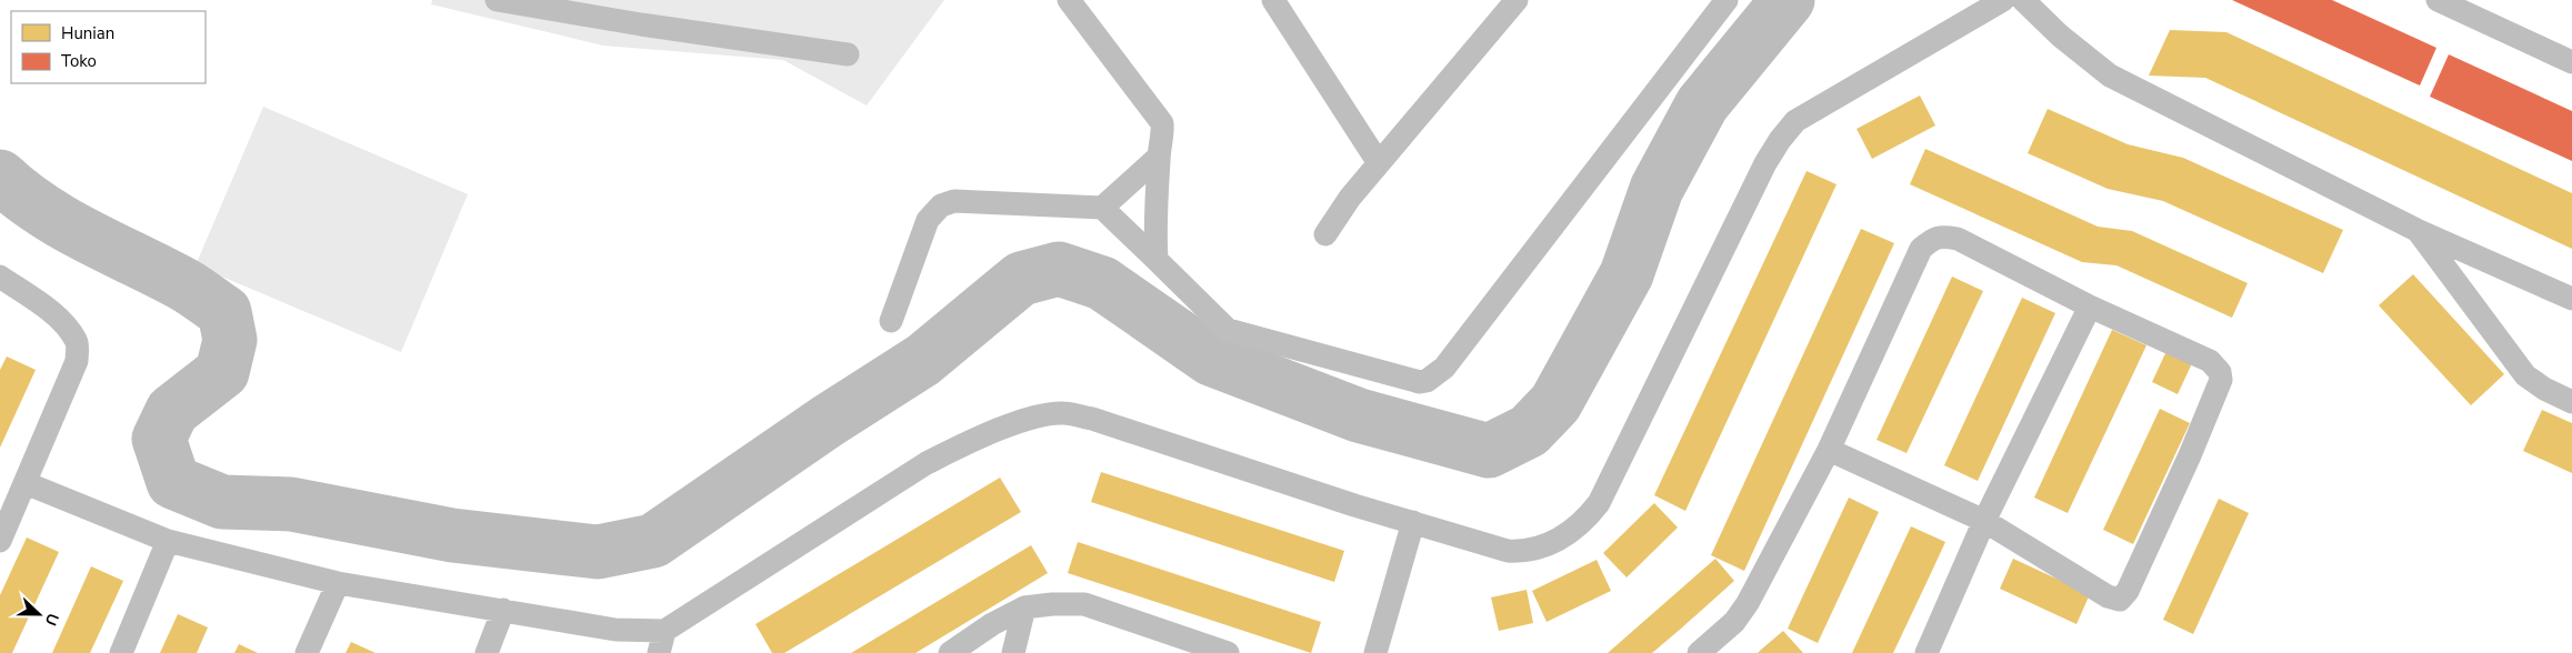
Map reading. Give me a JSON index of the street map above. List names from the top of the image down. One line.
{"legend":["Hunian","Toko"],"north":"right"}
